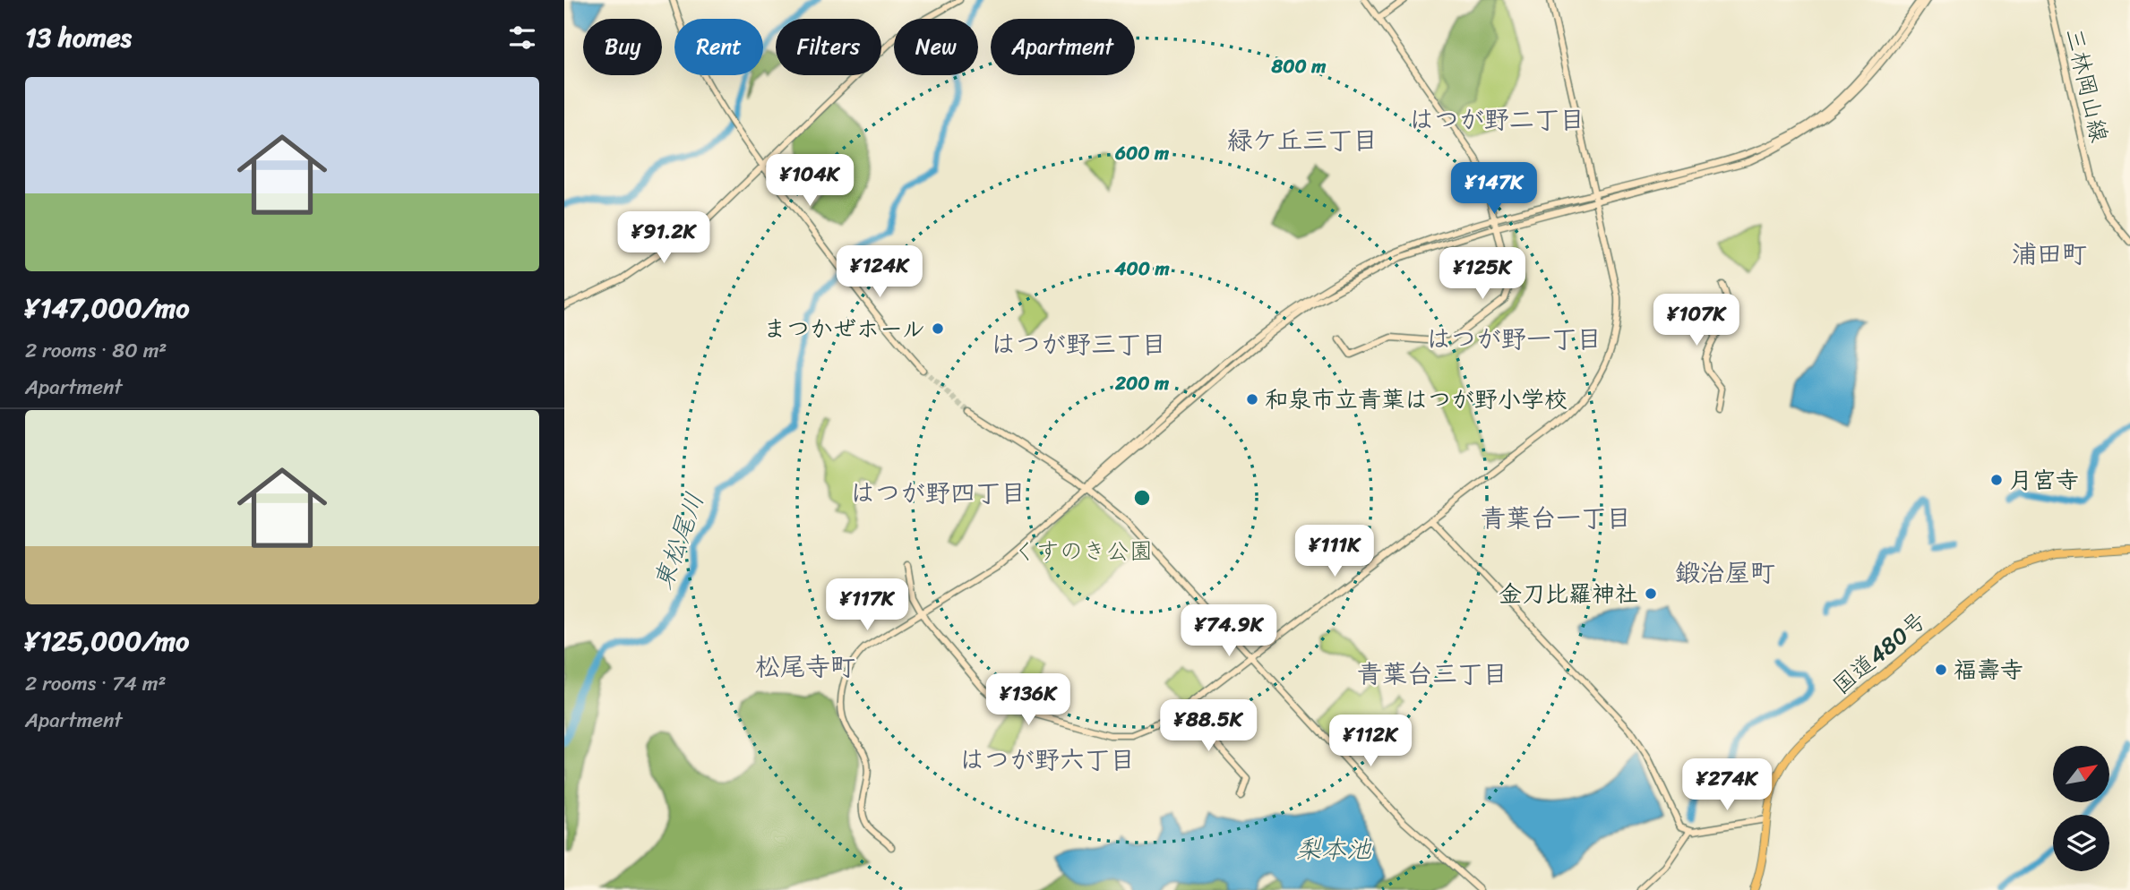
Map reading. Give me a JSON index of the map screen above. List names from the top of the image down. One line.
{"streets":{"highway":["国道480号"],"street":["三林岡山線"]},"districts":["はつが野二丁目","緑ケ丘三丁目","浦田町","はつが野一丁目","はつが野三丁目","はつが野四丁目","青葉台一丁目","鍛治屋町","松尾寺町","青葉台三丁目","はつが野六丁目"],"water":["東松尾川","梨本池"],"parks":["くすのき公園"],"places":["まつかぜホール","和泉市立青葉はつが野小学校","月宮寺","金刀比羅神社","福壽寺"],"north":"top right","page":{"heading":"13 homes","chip":["Buy","Rent","Filters","New","Apartment"],"list":[{"name":"¥147,000/mo","note":"2 rooms · 80 m² · Apartment"},{"name":"¥125,000/mo","note":"2 rooms · 74 m² · Apartment"}],"price":["¥104K","¥147K","¥91.2K","¥124K","¥125K","¥107K","¥111K","¥117K","¥74.9K","¥136K","¥88.5K","¥112K","¥274K"]},"rings":["800 m","600 m","400 m","200 m"]}
